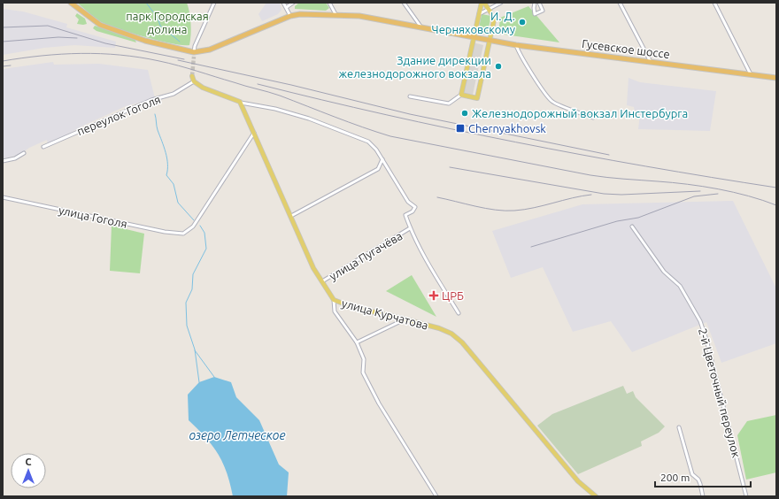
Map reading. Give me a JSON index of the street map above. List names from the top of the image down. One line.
{"streets":{"highway":["Гусевское шоссе"],"main road":["улица Курчатова"],"street":["переулок Гоголя","улица Гоголя","улица Пугачёва","2-й Цветочный переулок"]},"crossings":[["улица Гоголя","улица Курчатова"],["улица Пугачёва","улица Курчатова"]],"water":["озеро Летческое"],"parks":["парк Городская долина"],"places":{"other":["И. Д. Черняховскому","Здание дирекции железнодорожного вокзала","Железнодорожный вокзал Инстербурга"],"transit":["Chernyakhovsk"],"health":["ЦРБ"]},"scale_bar":"200 m","north":"top"}
